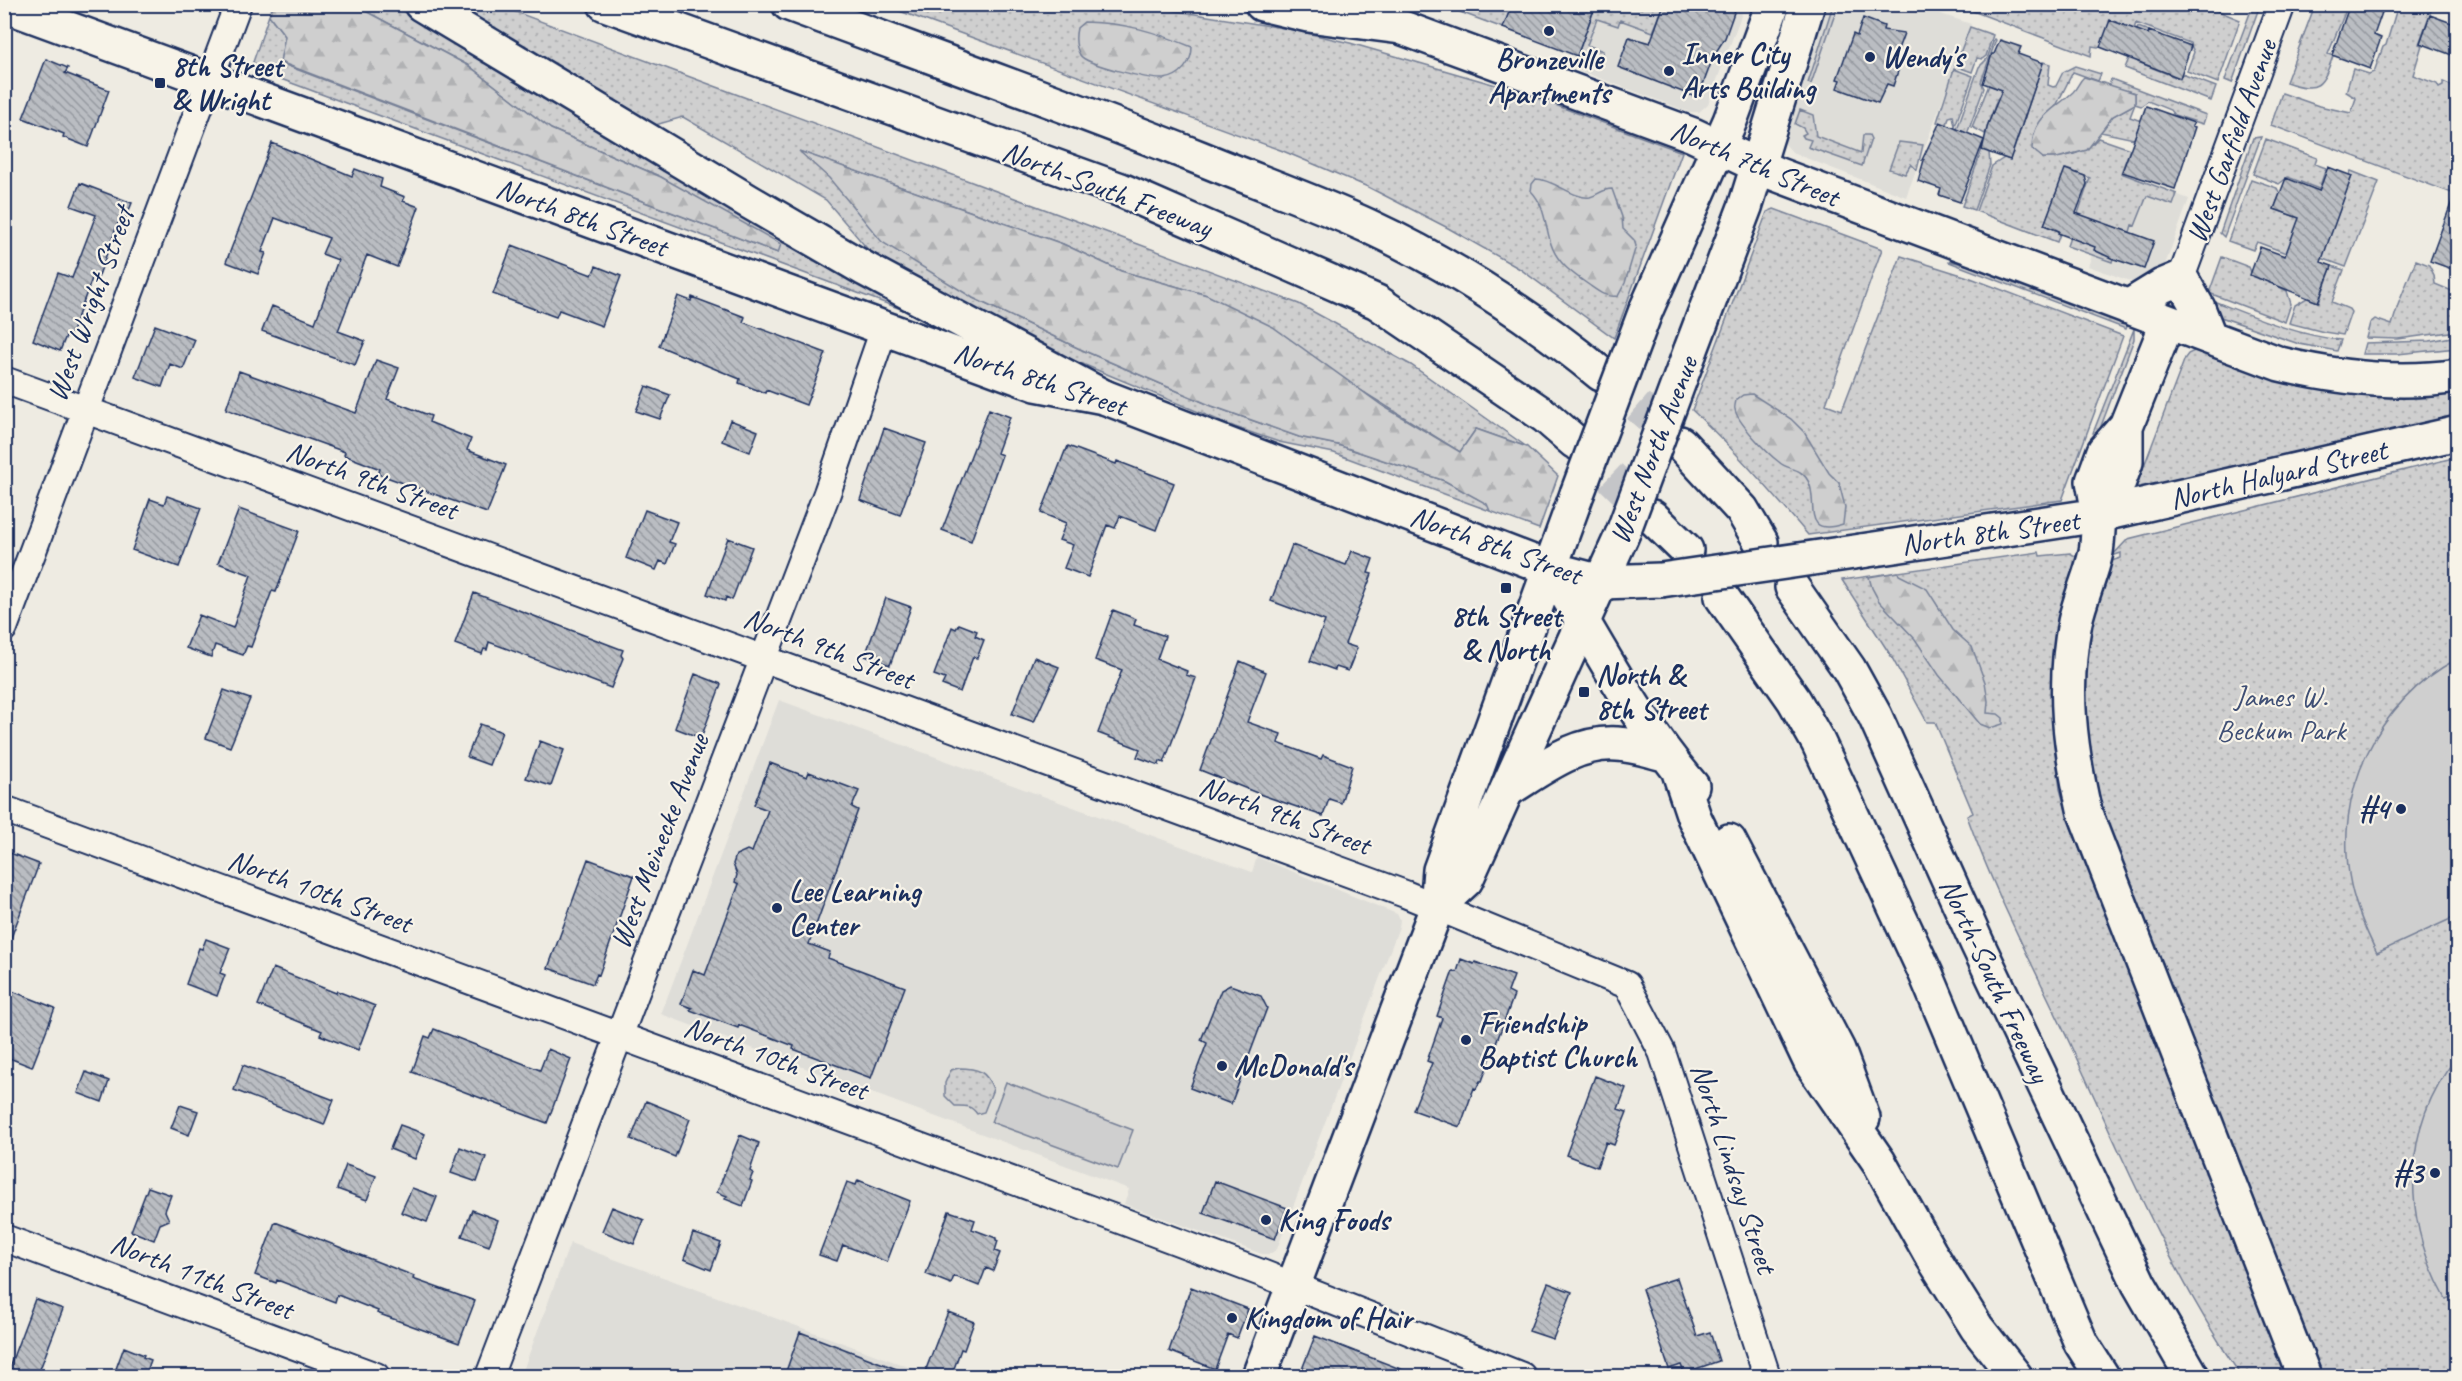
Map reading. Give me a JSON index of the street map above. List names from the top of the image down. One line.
{"streets":{"main road":["North 7th Street","North-South Freeway","North 8th Street","West North Avenue","North Halyard Street"],"street":["West Garfield Avenue","West Wright Street","North 9th Street","West Meinecke Avenue","North 10th Street","North Lindsay Street","North 11th Street"]},"crossings":[["North 7th Street","West North Avenue"],["North 8th Street","West Wright Street"],["North 8th Street","West North Avenue"],["North 8th Street","North Halyard Street"],["North 8th Street","West Meinecke Avenue"],["West Wright Street","North 9th Street"],["West North Avenue","North 9th Street"],["West North Avenue","North 10th Street"],["North 9th Street","West Meinecke Avenue"],["North 9th Street","North Lindsay Street"],["West Meinecke Avenue","North 10th Street"]],"parks":["James W. Beckum Park"],"places":{"other":["Bronzeville Apartments","Wendy's","Inner City Arts Building","#4","Lee Learning Center","Friendship Baptist Church","McDonald's","#3","King Foods","Kingdom of Hair"],"transit":["8th Street & Wright","8th Street & North","North & 8th Street"]}}
